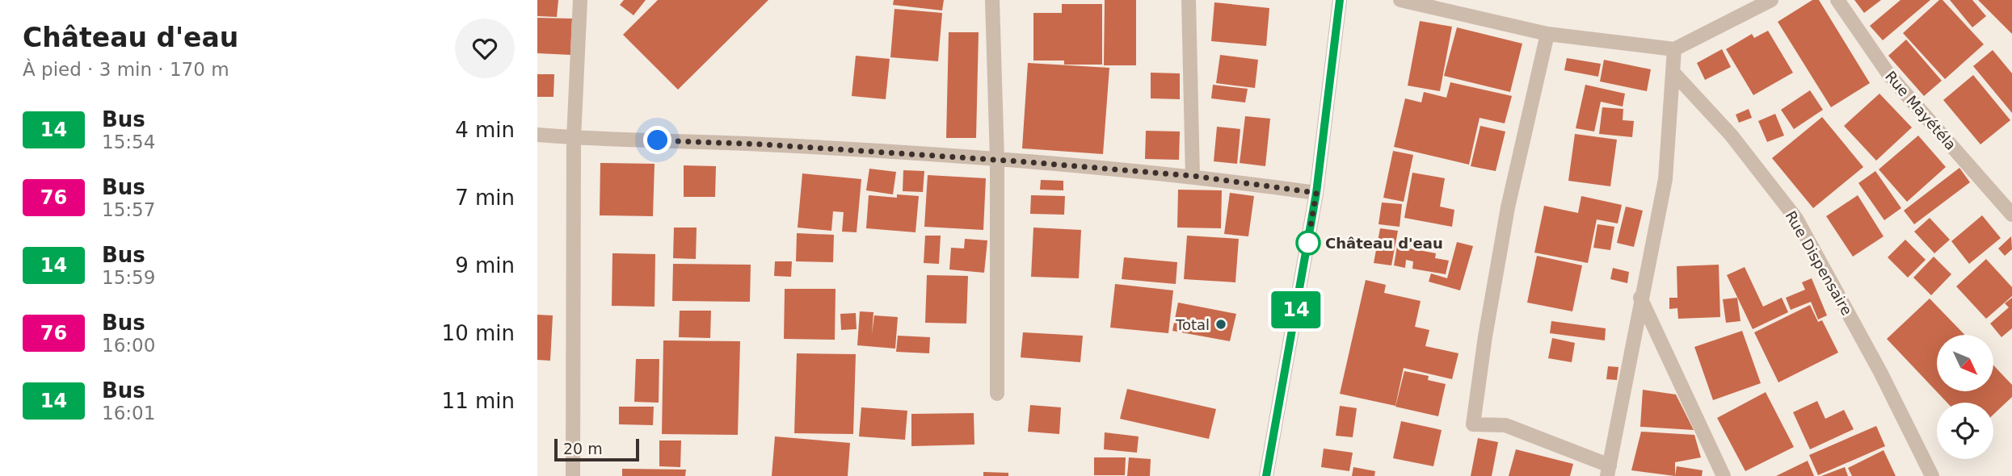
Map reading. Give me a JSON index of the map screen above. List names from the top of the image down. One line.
{"streets":{"street":["Rue Mayétéla","Rue Dispensaire"]},"places":["Château d'eau","Total"],"lines":["bus line 14"],"scale_bar":"20 m","north":"bottom right","page":{"heading":["Château d'eau","À pied · 3 min · 170 m"],"on_map":"14","list":[{"mark":"14","name":"Bus","note":"15:54","value":"4 min"},{"mark":"76","name":"Bus","note":"15:57","value":"7 min"},{"mark":"14","name":"Bus","note":"15:59","value":"9 min"},{"mark":"76","name":"Bus","note":"16:00","value":"10 min"},{"mark":"14","name":"Bus","note":"16:01","value":"11 min"}],"scale":"20 m"}}
